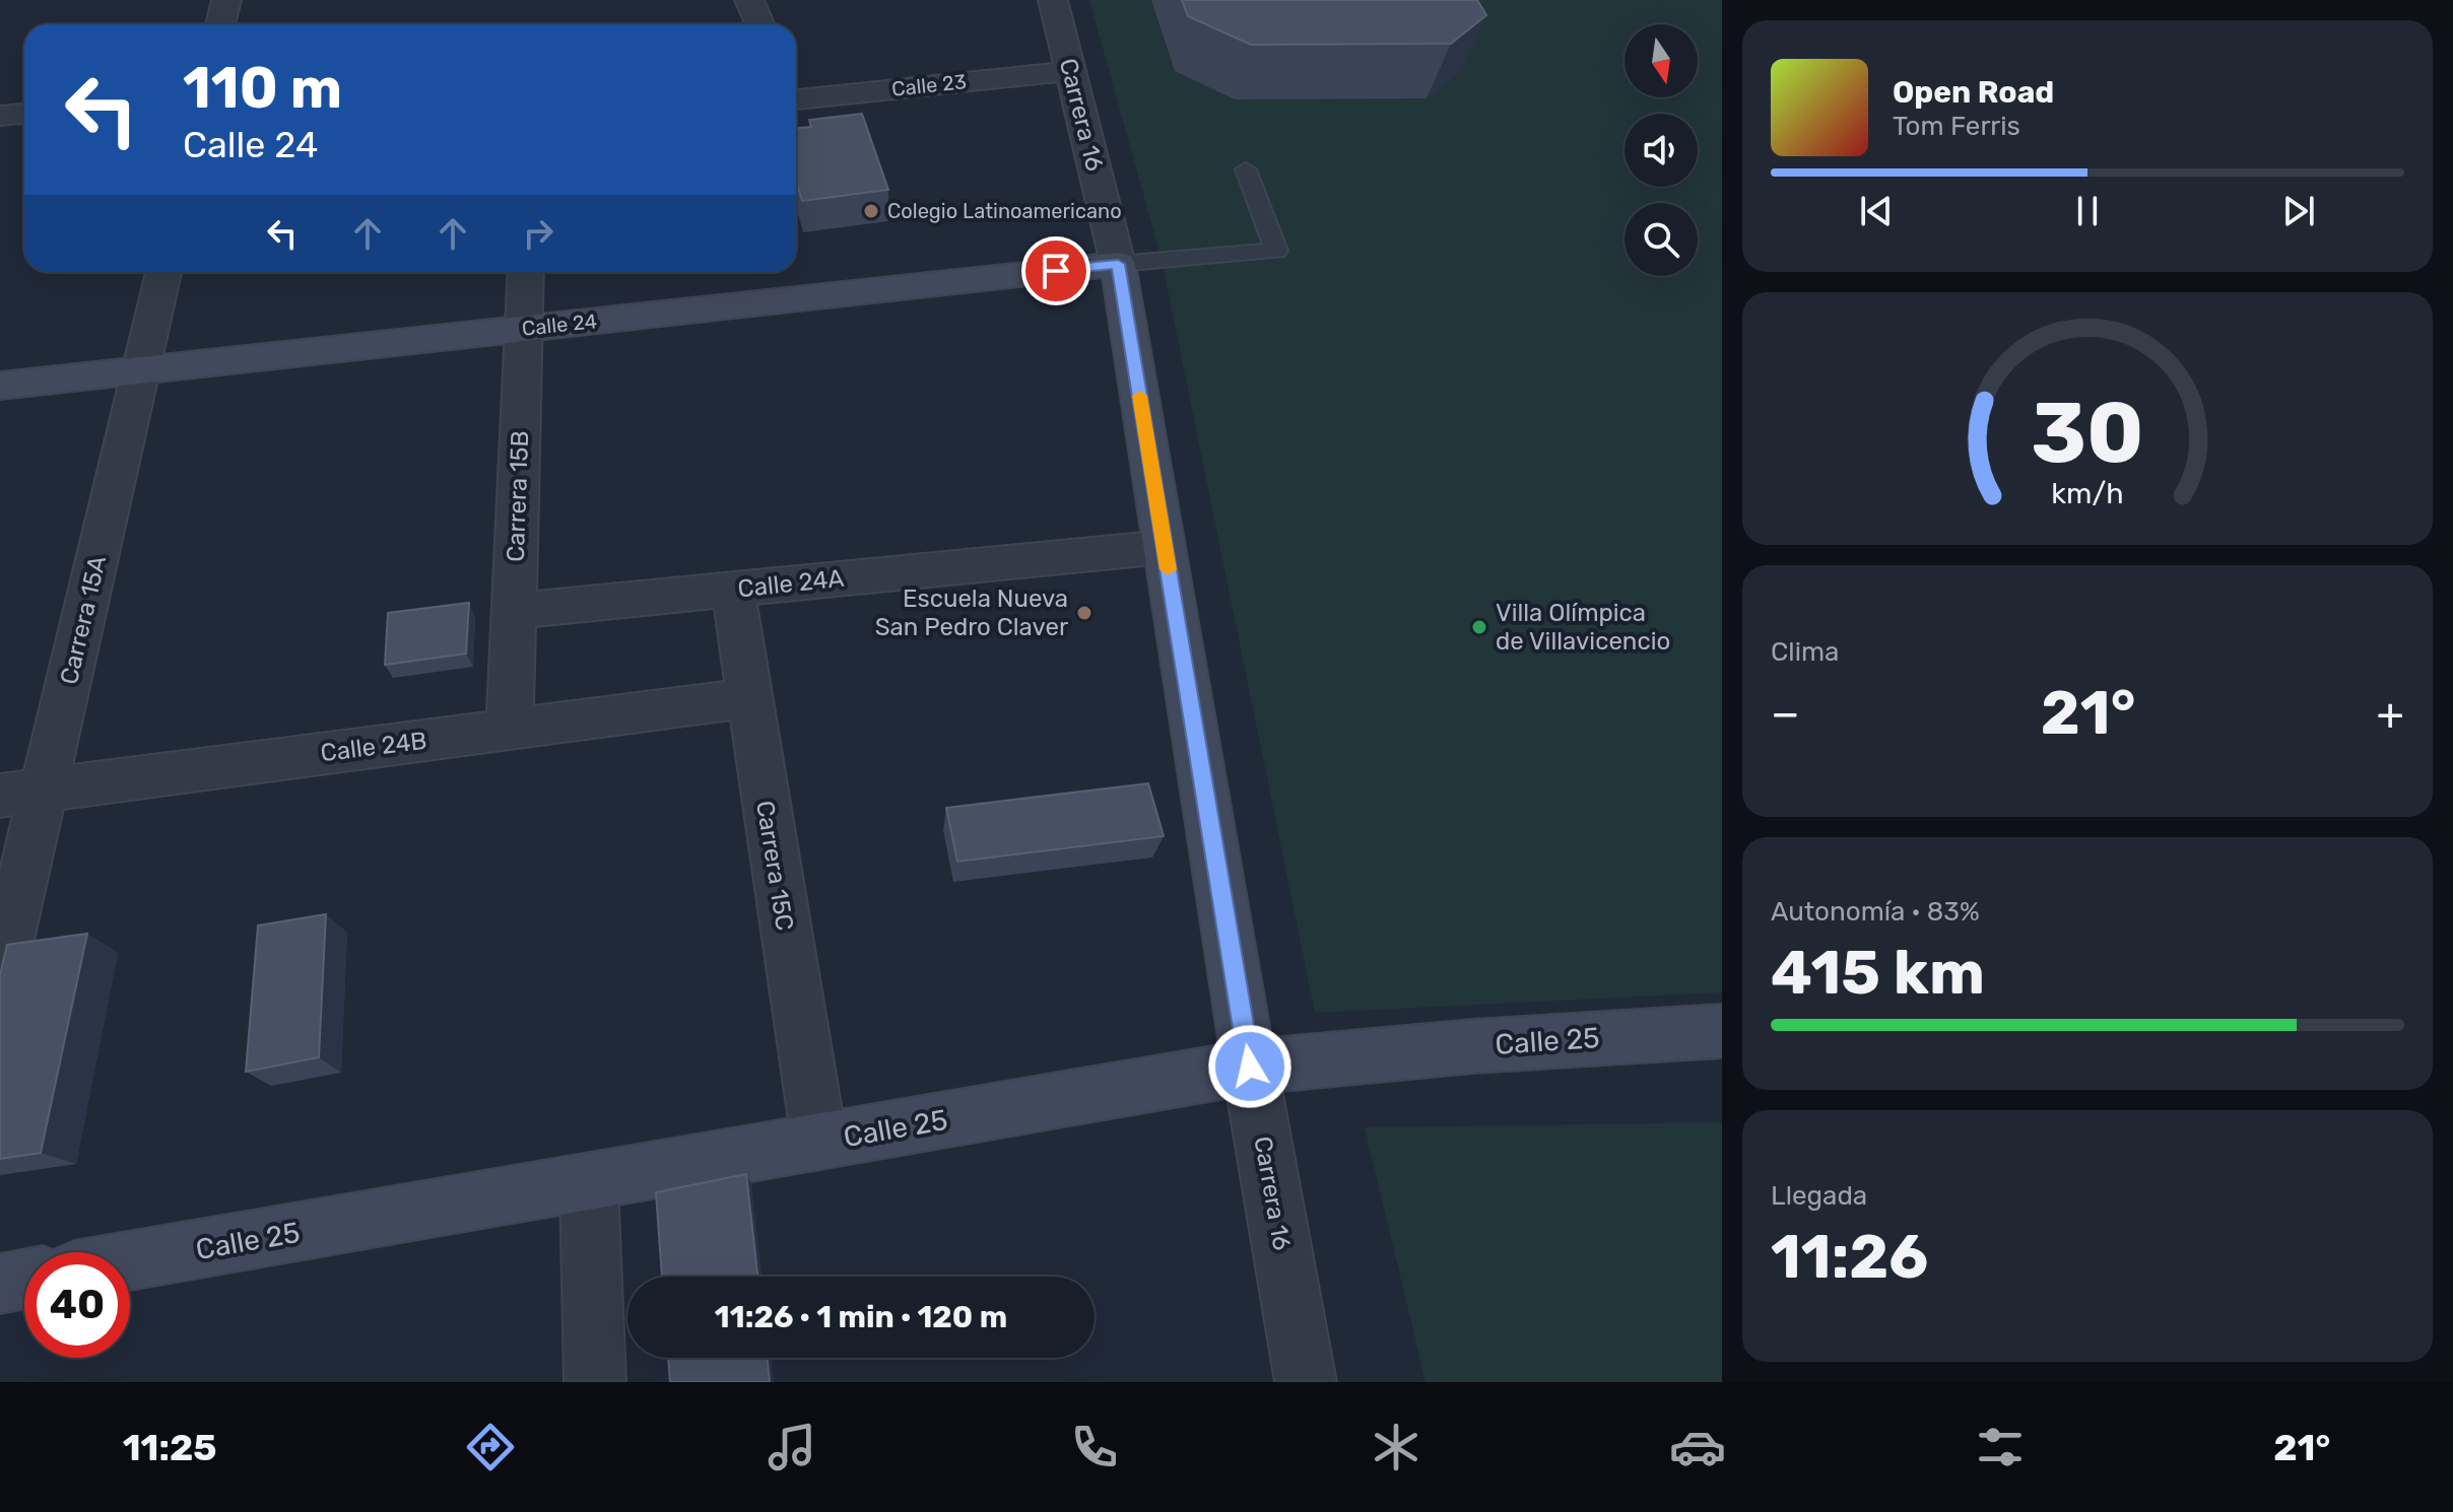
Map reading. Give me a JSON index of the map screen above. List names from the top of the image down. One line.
{"streets":{"street":["Calle 23","Carrera 16","Calle 24","Carrera 15B","Calle 24A","Carrera 15A","Calle 24B","Carrera 15C","Calle 25"]},"crossings":[["Calle 23","Carrera 16"],["Carrera 16","Calle 24"],["Carrera 16","Calle 24A"],["Carrera 16","Calle 25"],["Calle 24","Carrera 15B"],["Calle 24","Carrera 15A"],["Carrera 15B","Calle 24A"],["Carrera 15B","Calle 24B"],["Calle 24A","Carrera 15C"],["Carrera 15A","Calle 24B"],["Calle 24B","Carrera 15C"],["Carrera 15C","Calle 25"]],"places":["Colegio Latinoamericano","Escuela Nueva San Pedro Claver","Villa Olímpica de Villavicencio"],"north":"bottom","page":{"turn":["110 m","Calle 24"],"song":["Open Road","Tom Ferris"],"tile":["Clima",["Autonomía · 83%","415 km"],["Llegada","11:26"]],"heat":["−","21°","+"],"limit":"40","trip":"11:26 · 1 min · 120 m","tabs":["11:25","21°"],"gauge":["30","km/h"]}}
